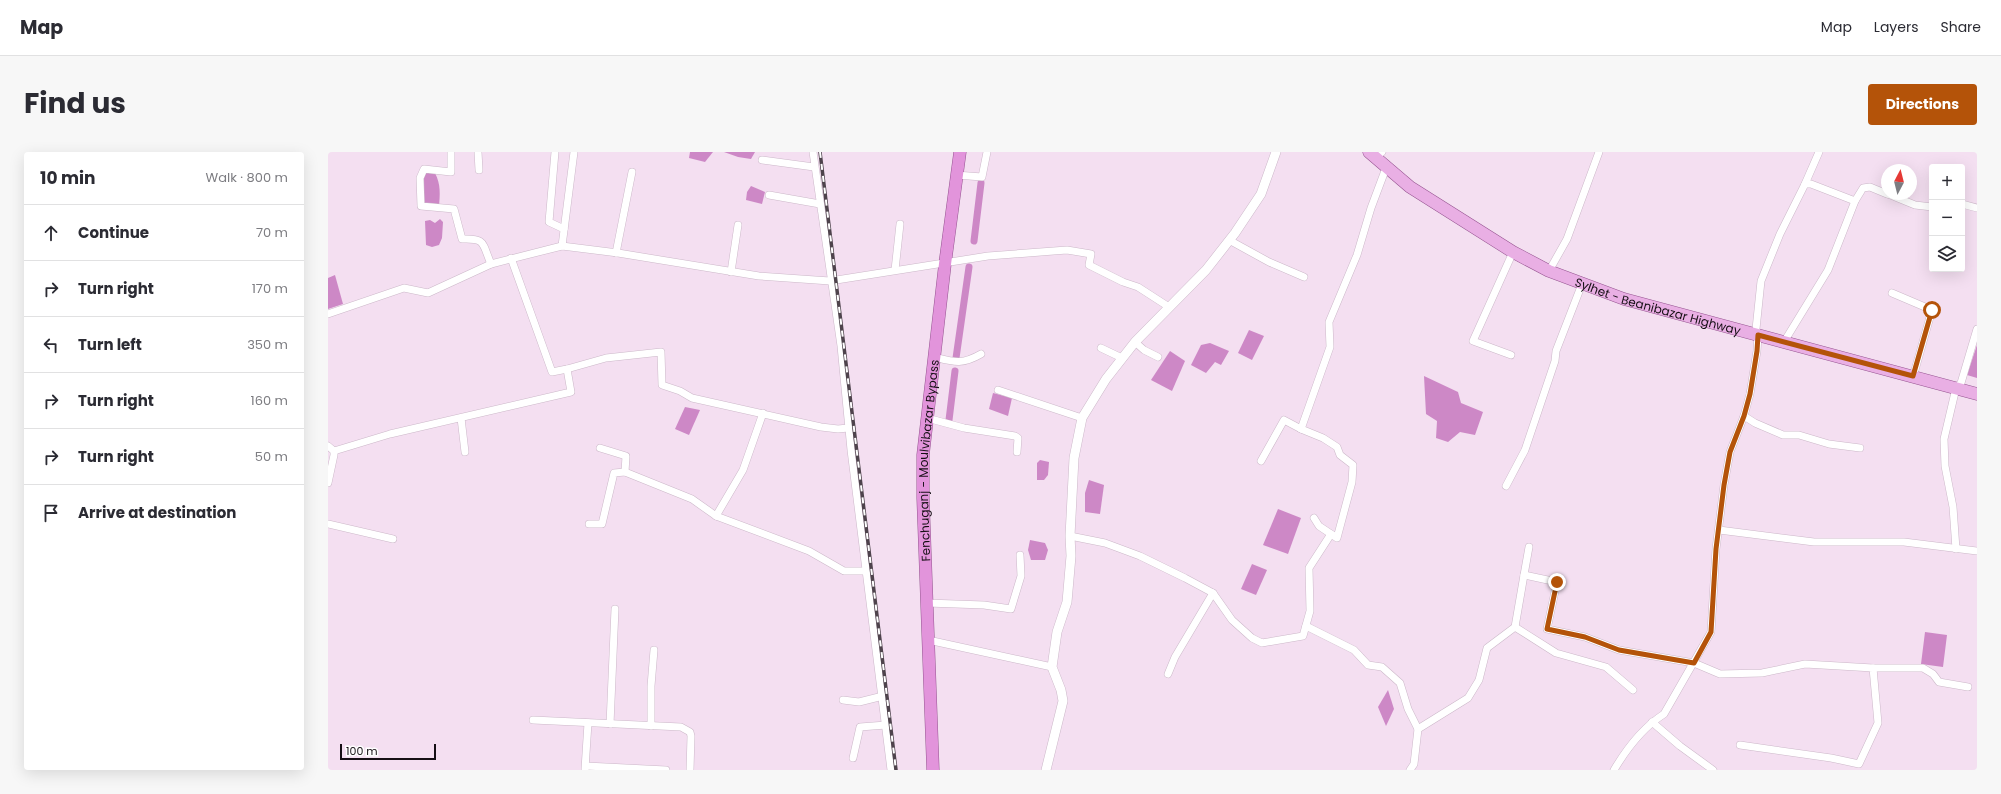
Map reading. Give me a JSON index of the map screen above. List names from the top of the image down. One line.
{"streets":{"highway":["Fenchuganj - Moulvibazar Bypass"],"main road":["Sylhet - Beanibazar Highway"]},"scale_bar":"100 m","north":"top","page":{"header":"Map","nav":["Map","Layers","Share"],"title":"Find us","buttons":"Directions","heading":["10 min","Walk · 800 m"],"map_buttons":["+","−"],"list":[["Continue","70 m"],["Turn right","170 m"],["Turn left","350 m"],["Turn right","160 m"],["Turn right","50 m"],"Arrive at destination"],"scale":"100 m"}}
